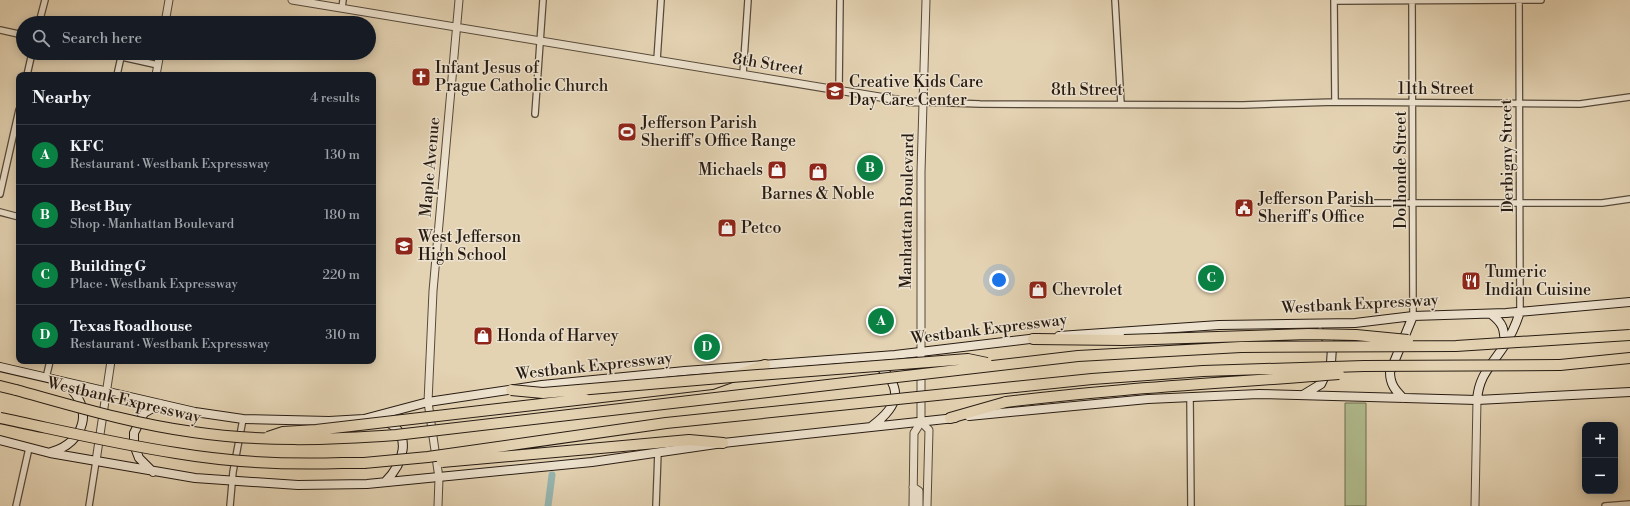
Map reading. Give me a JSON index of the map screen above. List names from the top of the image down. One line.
{"streets":{"highway":["Westbank Expressway"],"street":["8th Street","11th Street","Derbigny Street","Maple Avenue","Dolhonde Street","Manhattan Boulevard"]},"crossings":[["8th Street","11th Street"],["8th Street","Maple Avenue"],["8th Street","Manhattan Boulevard"],["11th Street","Derbigny Street"],["11th Street","Dolhonde Street"],["Derbigny Street","Westbank Expressway"],["Maple Avenue","Westbank Expressway"],["Dolhonde Street","Westbank Expressway"],["Manhattan Boulevard","Westbank Expressway"]],"places":{"church":["Infant Jesus of Prague Catholic Church"],"school or university":["Creative Kids Care Day Care Center","West Jefferson High School"],"sports":["Jefferson Parish Sheriff's Office Range"],"shop":["Michaels","Barnes & Noble","Petco","Chevrolet","Honda of Harvey"],"public building":["Jefferson Parish Sheriff's Office"],"restaurant":["Tumeric Indian Cuisine"]},"page":{"search":"Search here","heading":["Nearby","4 results"],"list":[{"mark":"A","name":"KFC","note":"Restaurant · Westbank Expressway","value":"130 m"},{"mark":"B","name":"Best Buy","note":"Shop · Manhattan Boulevard","value":"180 m"},{"mark":"C","name":"Building G","note":"Place · Westbank Expressway","value":"220 m"},{"mark":"D","name":"Texas Roadhouse","note":"Restaurant · Westbank Expressway","value":"310 m"}],"pins":["B","C","A","D"],"map_buttons":["+","−"]}}
